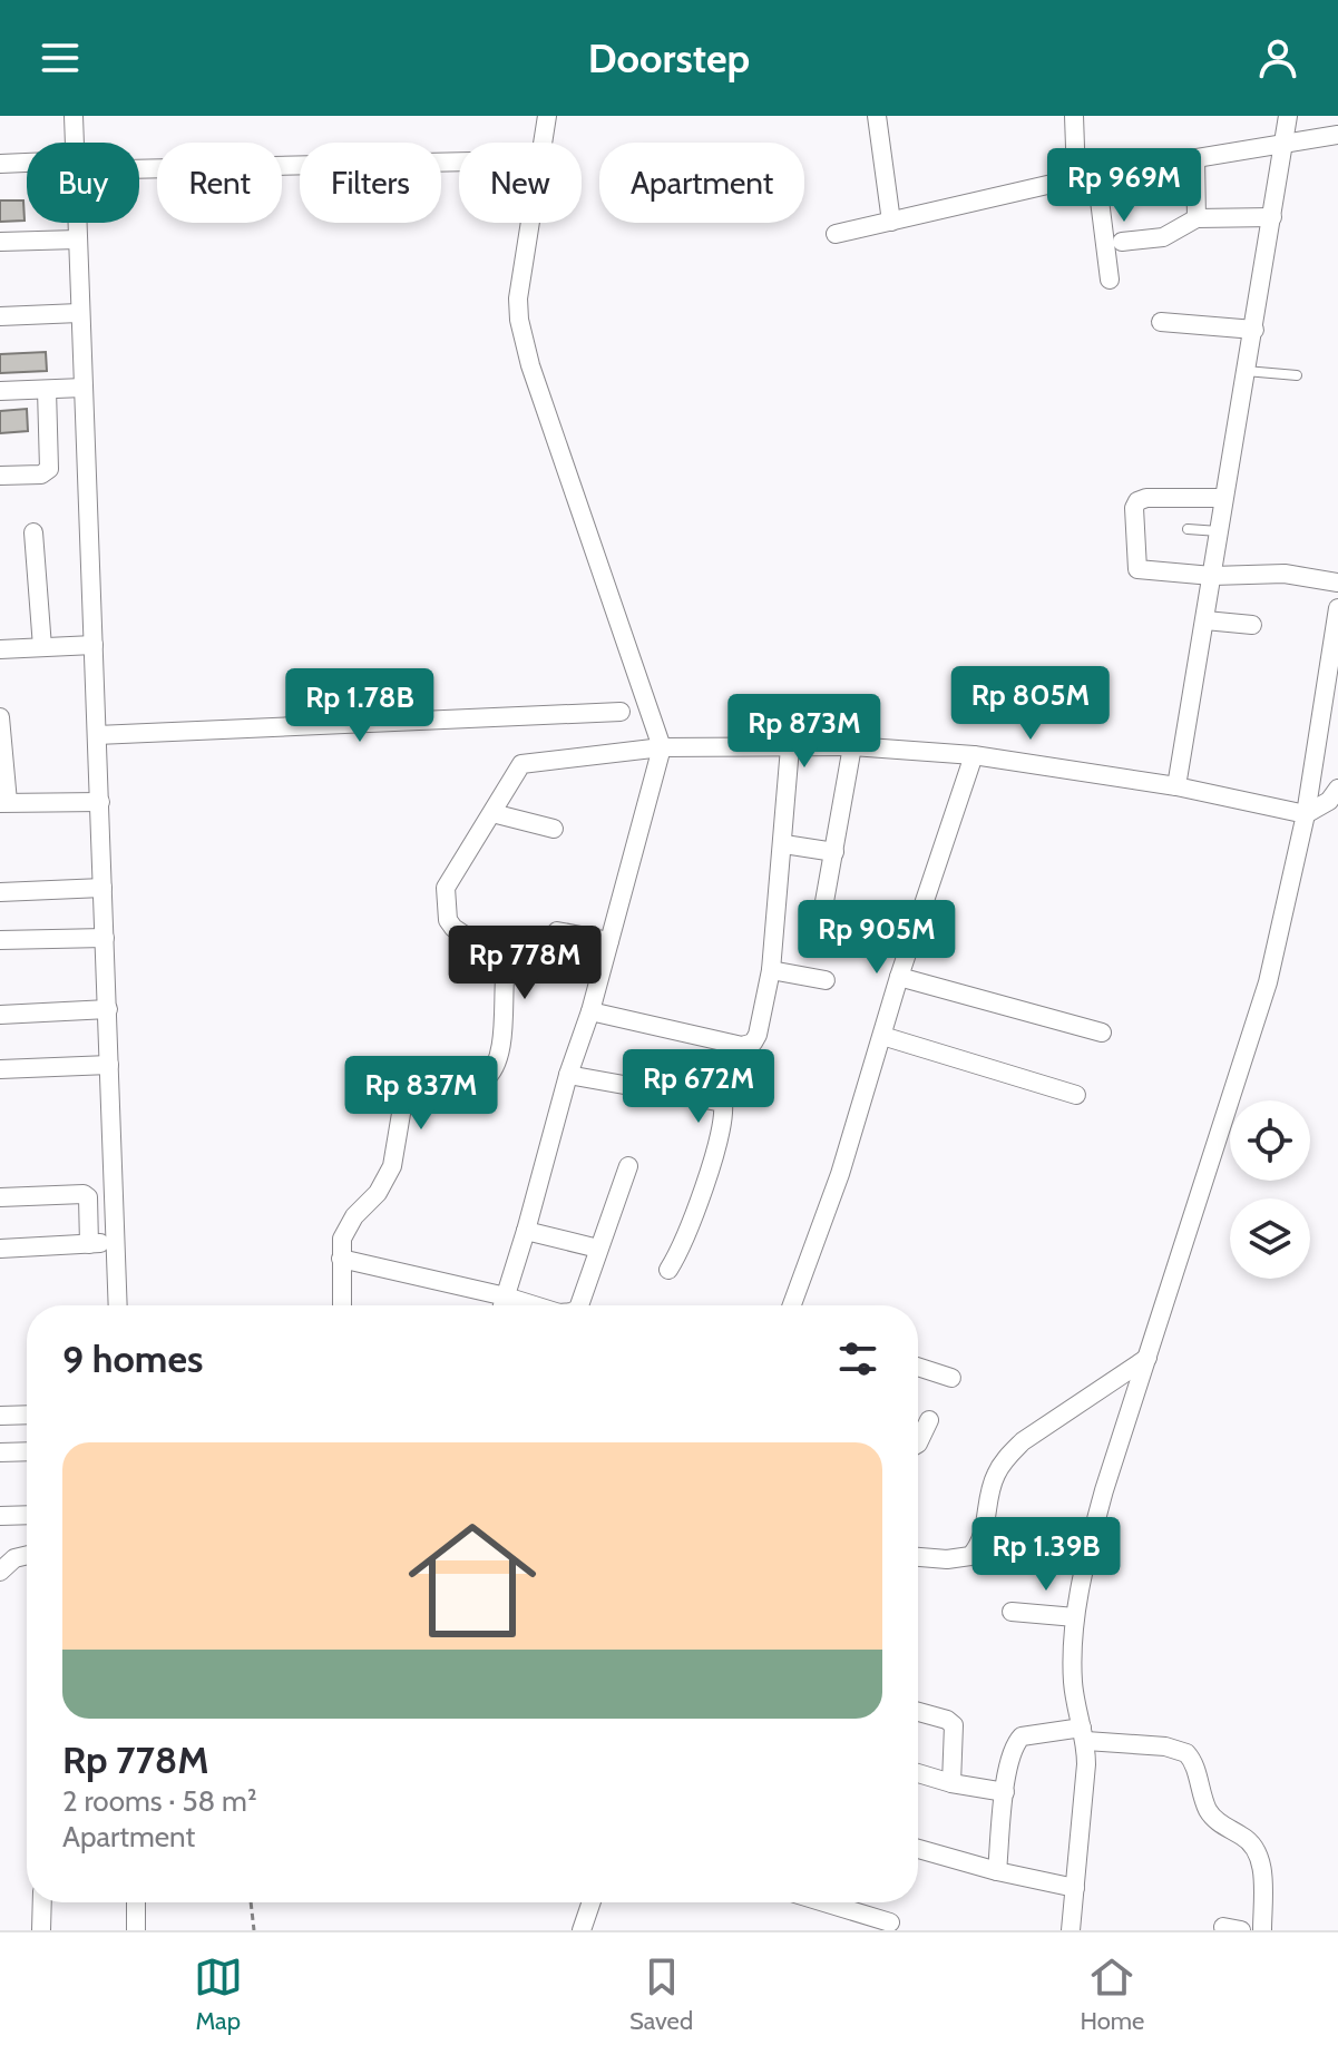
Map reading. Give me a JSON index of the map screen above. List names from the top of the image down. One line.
{"page":{"header":"Doorstep","chip":["Buy","Rent","Filters","New","Apartment"],"price":["Rp 969M","Rp 805M","Rp 1.78B","Rp 873M","Rp 905M","Rp 778M","Rp 672M","Rp 837M","Rp 1.39B"],"heading":"9 homes","list":[{"name":"Rp 778M","note":"2 rooms · 58 m² · Apartment"}],"tabs":["Map","Saved","Home"]}}
